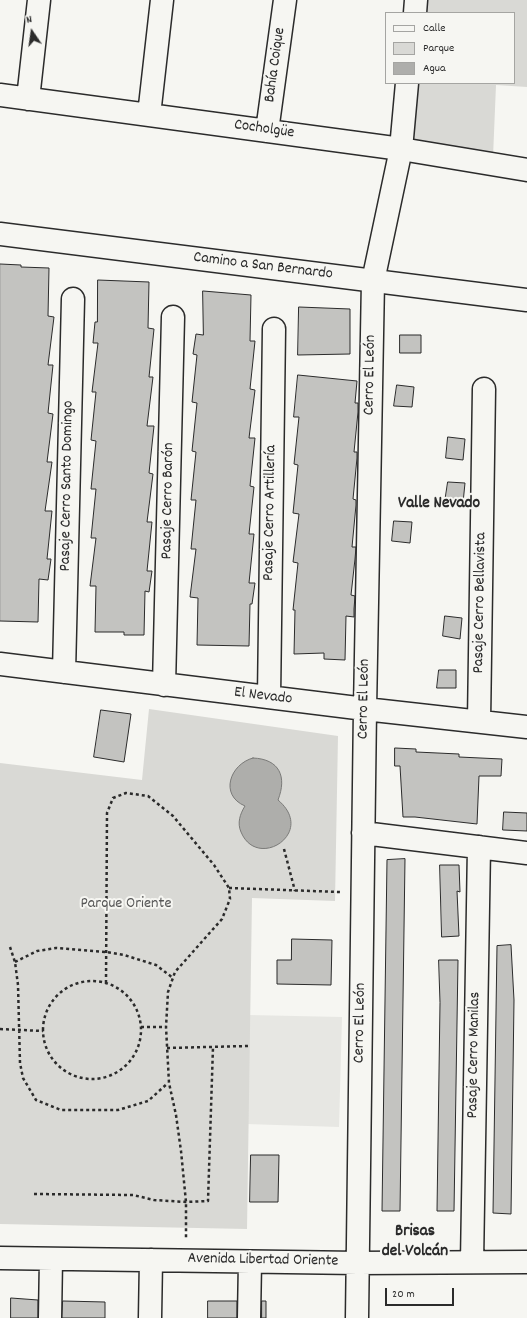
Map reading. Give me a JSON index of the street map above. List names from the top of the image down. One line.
{"streets":{"street":["Bahía Coique","Cocholgüe","Camino a San Bernardo","Cerro El León","Pasaje Cerro Santo Domingo","Pasaje Cerro Barón","Pasaje Cerro Artillería","Pasaje Cerro Bellavista","El Nevado","Pasaje Cerro Manilas","Avenida Libertad Oriente"]},"crossings":[["Bahía Coique","Cocholgüe"],["Cocholgüe","Cerro El León"],["Camino a San Bernardo","Cerro El León"],["Cerro El León","El Nevado"],["Cerro El León","Avenida Libertad Oriente"],["Pasaje Cerro Santo Domingo","El Nevado"],["Pasaje Cerro Barón","El Nevado"],["Pasaje Cerro Artillería","El Nevado"],["Pasaje Cerro Bellavista","El Nevado"],["Pasaje Cerro Manilas","Avenida Libertad Oriente"]],"districts":["Valle Nevado","Brisas del Volcán"],"parks":["Parque Oriente"],"legend":["Calle","Parque","Agua"],"scale_bar":"20 m","north":"top"}
